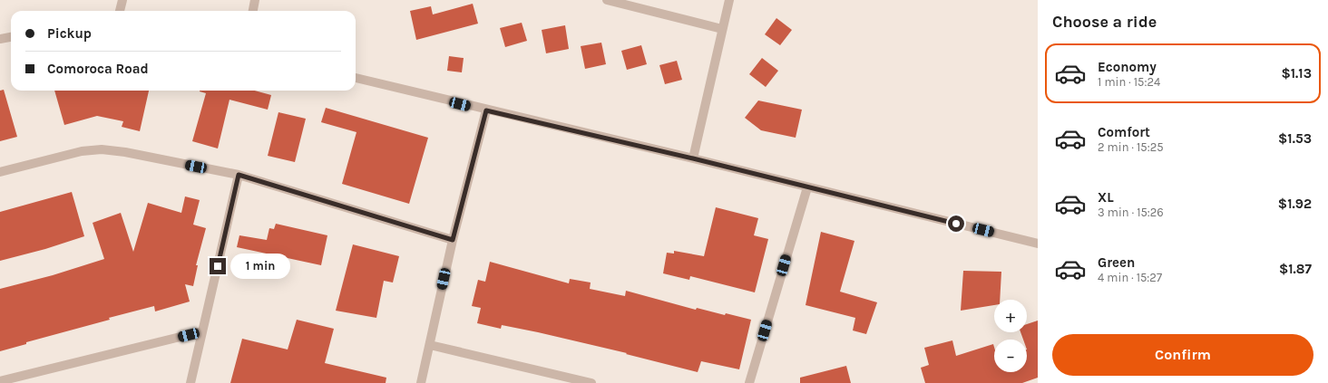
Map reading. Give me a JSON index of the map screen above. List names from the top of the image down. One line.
{"page":{"heading":"Choose a ride","banner":["Pickup","Comoroca Road"],"list":[{"name":"Economy","note":"1 min · 15:24","value":"$1.13"},{"name":"Comfort","note":"2 min · 15:25","value":"$1.53"},{"name":"XL","note":"3 min · 15:26","value":"$1.92"},{"name":"Green","note":"4 min · 15:27","value":"$1.87"}],"bubble":"1 min","map_buttons":["+","−"],"buttons":"Confirm"}}
